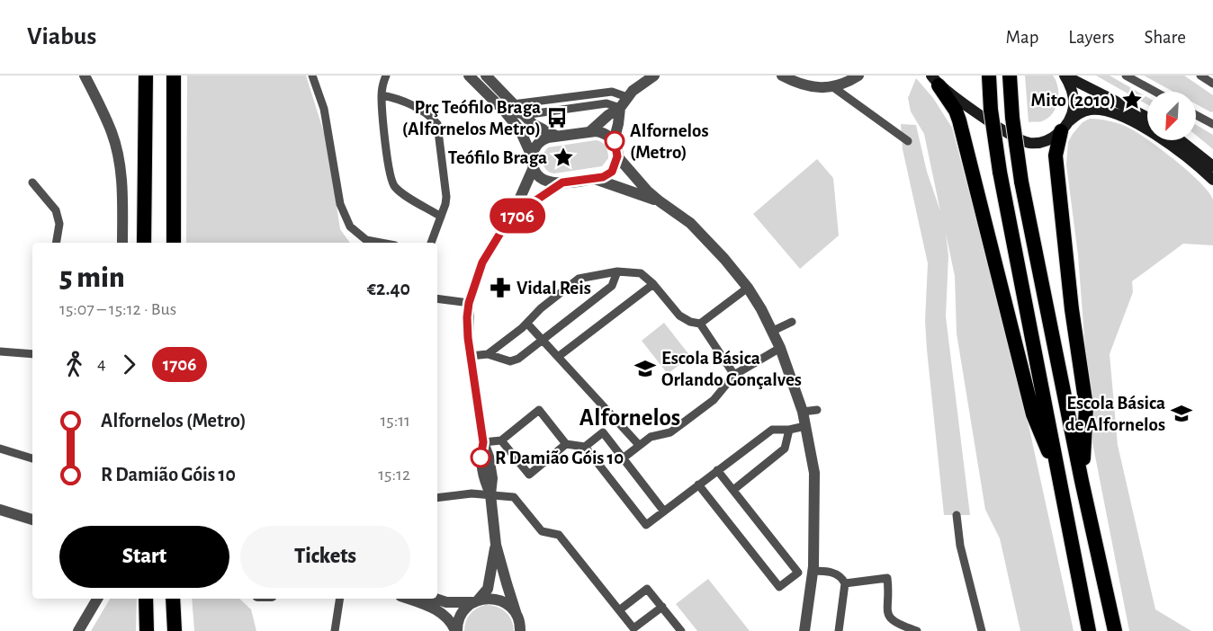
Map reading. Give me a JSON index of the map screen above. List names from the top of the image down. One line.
{"districts":["Alfornelos"],"places":{"place":["Mito (2010)","Teófilo Braga"],"bus stop":["Prç Teófilo Braga (Alfornelos Metro)"],"other":["Alfornelos (Metro)","R Damião Góis 10"],"pharmacy":["Vidal Reis"],"school or university":["Escola Básica Orlando Gonçalves","Escola Básica de Alfornelos"]},"lines":["bus line 1706"],"north":"bottom left","page":{"header":"Viabus","nav":["Map","Layers","Share"],"on_map":"1706","heading":["5 min","15:07 – 15:12 · Bus","€2.40"],"legs":["4","1706"],"list":[{"name":"Alfornelos (Metro)","value":"15:11"},{"name":"R Damião Góis 10","value":"15:12"}],"buttons":["Start","Tickets"]}}
